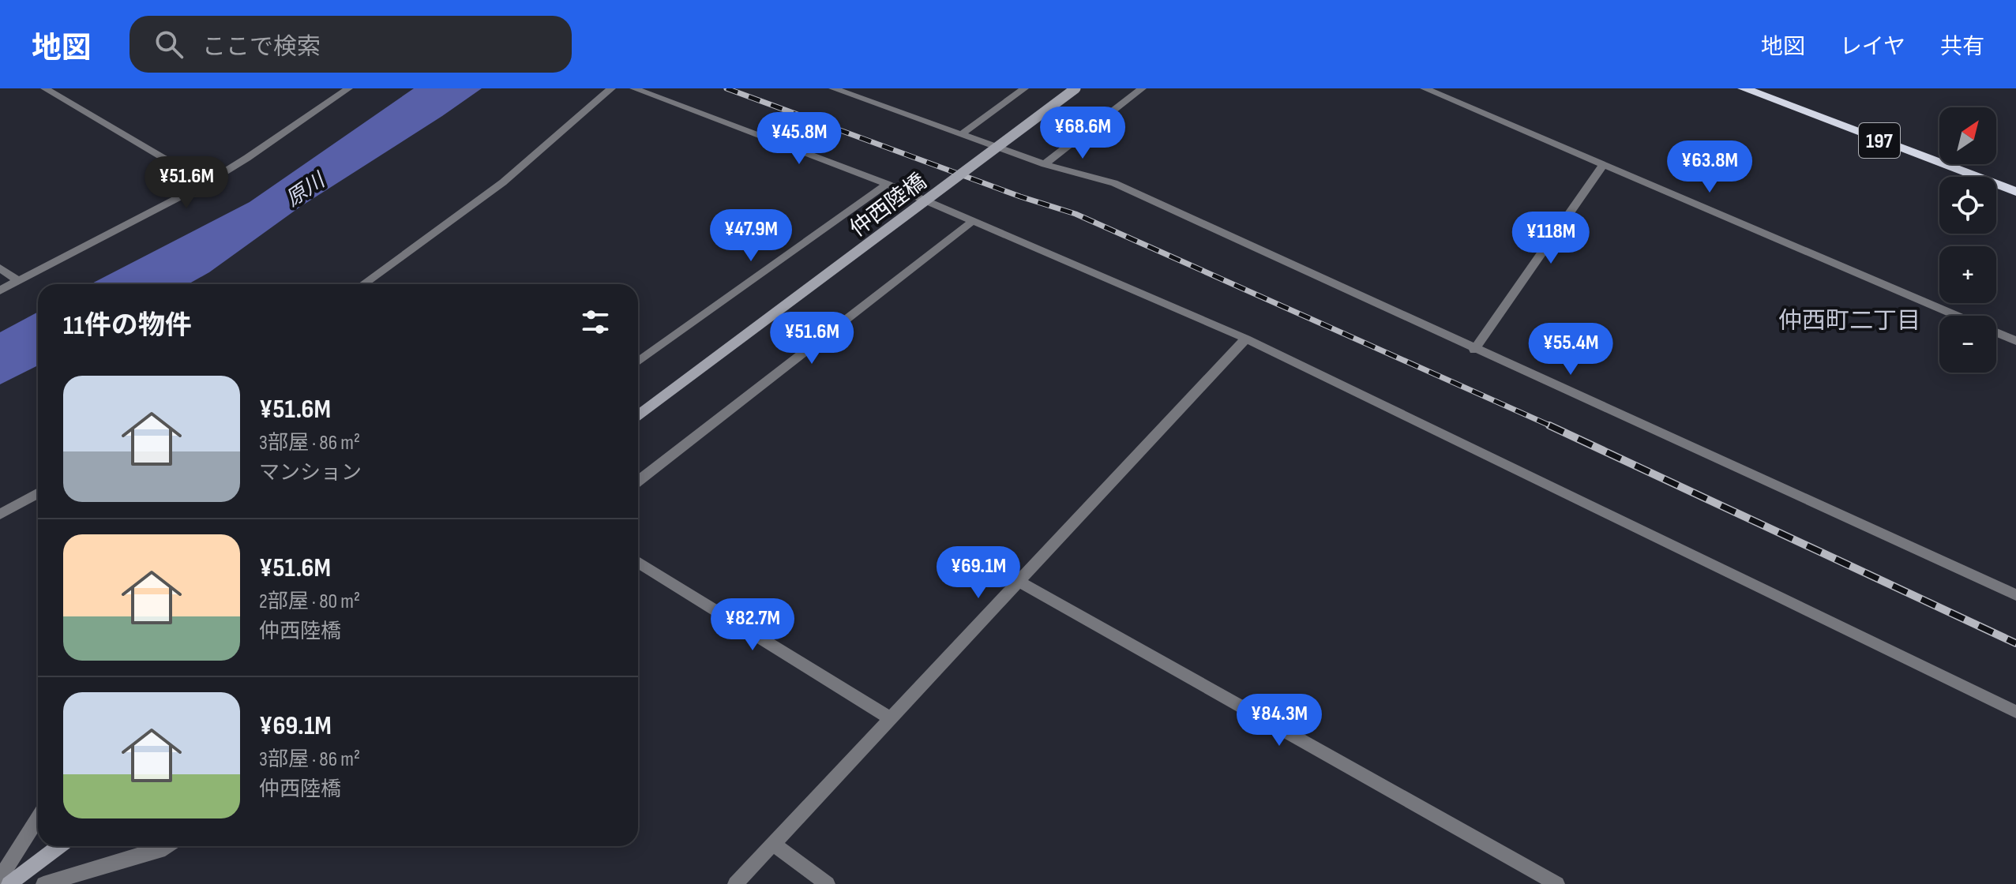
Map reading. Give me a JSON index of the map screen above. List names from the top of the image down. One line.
{"streets":{"highway":["197"],"main road":["仲西陸橋"]},"districts":["仲西町二丁目"],"water":["原川"],"north":"top right","page":{"header":"地図","search":"ここで検索","nav":["地図","レイヤ","共有"],"price":["¥68.6M","¥45.8M","¥63.8M","¥51.6M","¥47.9M","¥118M","¥51.6M","¥55.4M","¥69.1M","¥82.7M","¥84.3M"],"map_buttons":["+","−"],"heading":"11件の物件","list":[{"name":"¥51.6M","note":"3部屋 · 86 m² · マンション"},{"name":"¥51.6M","note":"2部屋 · 80 m² · 仲西陸橋"},{"name":"¥69.1M","note":"3部屋 · 86 m² · 仲西陸橋"}]}}
